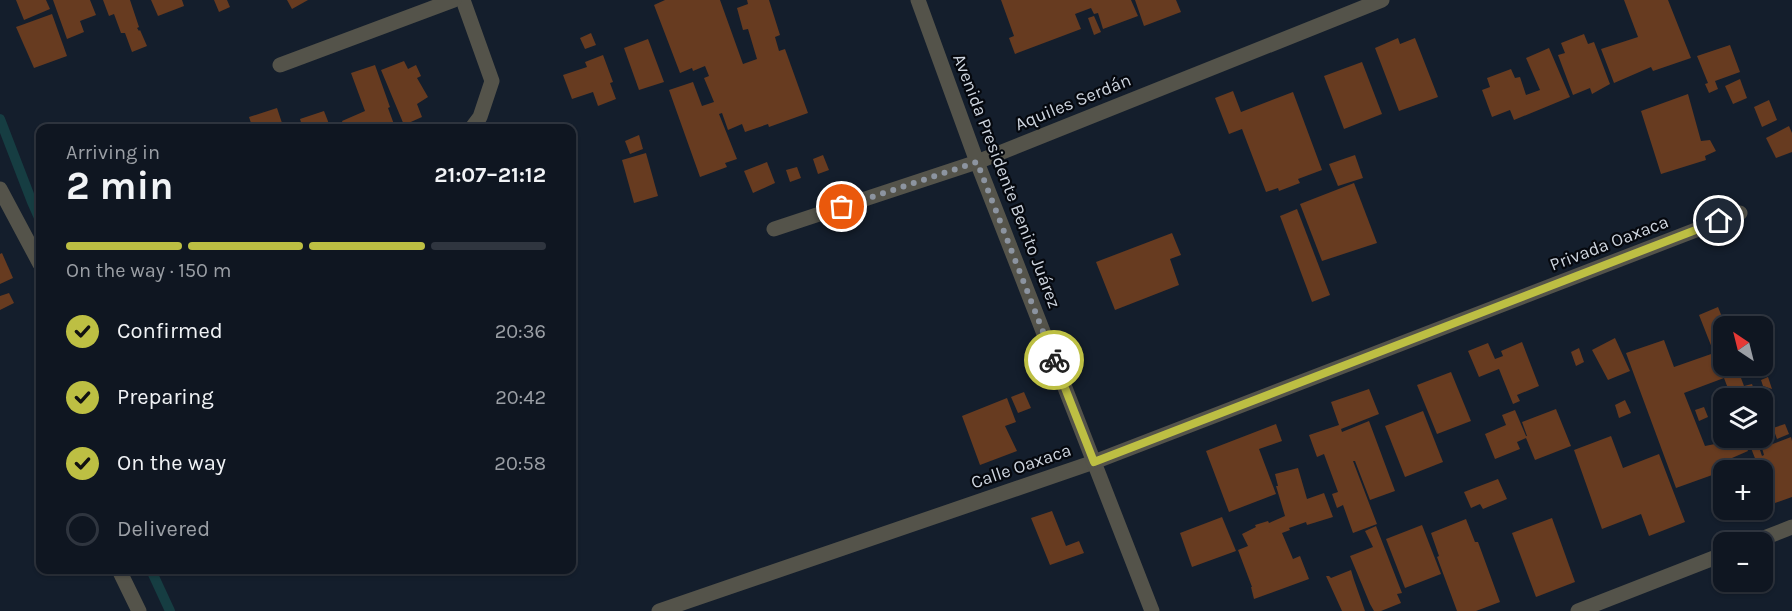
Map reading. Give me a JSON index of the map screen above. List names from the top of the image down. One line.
{"streets":{"street":["Aquiles Serdán","Avenida Presidente Benito Juárez","Privada Oaxaca","Calle Oaxaca"]},"crossings":[["Aquiles Serdán","Avenida Presidente Benito Juárez"],["Avenida Presidente Benito Juárez","Calle Oaxaca"],["Privada Oaxaca","Calle Oaxaca"]],"north":"top left","page":{"heading":["2 min","Arriving in","21:07–21:12"],"bar":"On the way · 150 m","list":[["Confirmed","20:36"],["Preparing","20:42"],["On the way","20:58"],"Delivered"],"map_buttons":["+","−"]}}
